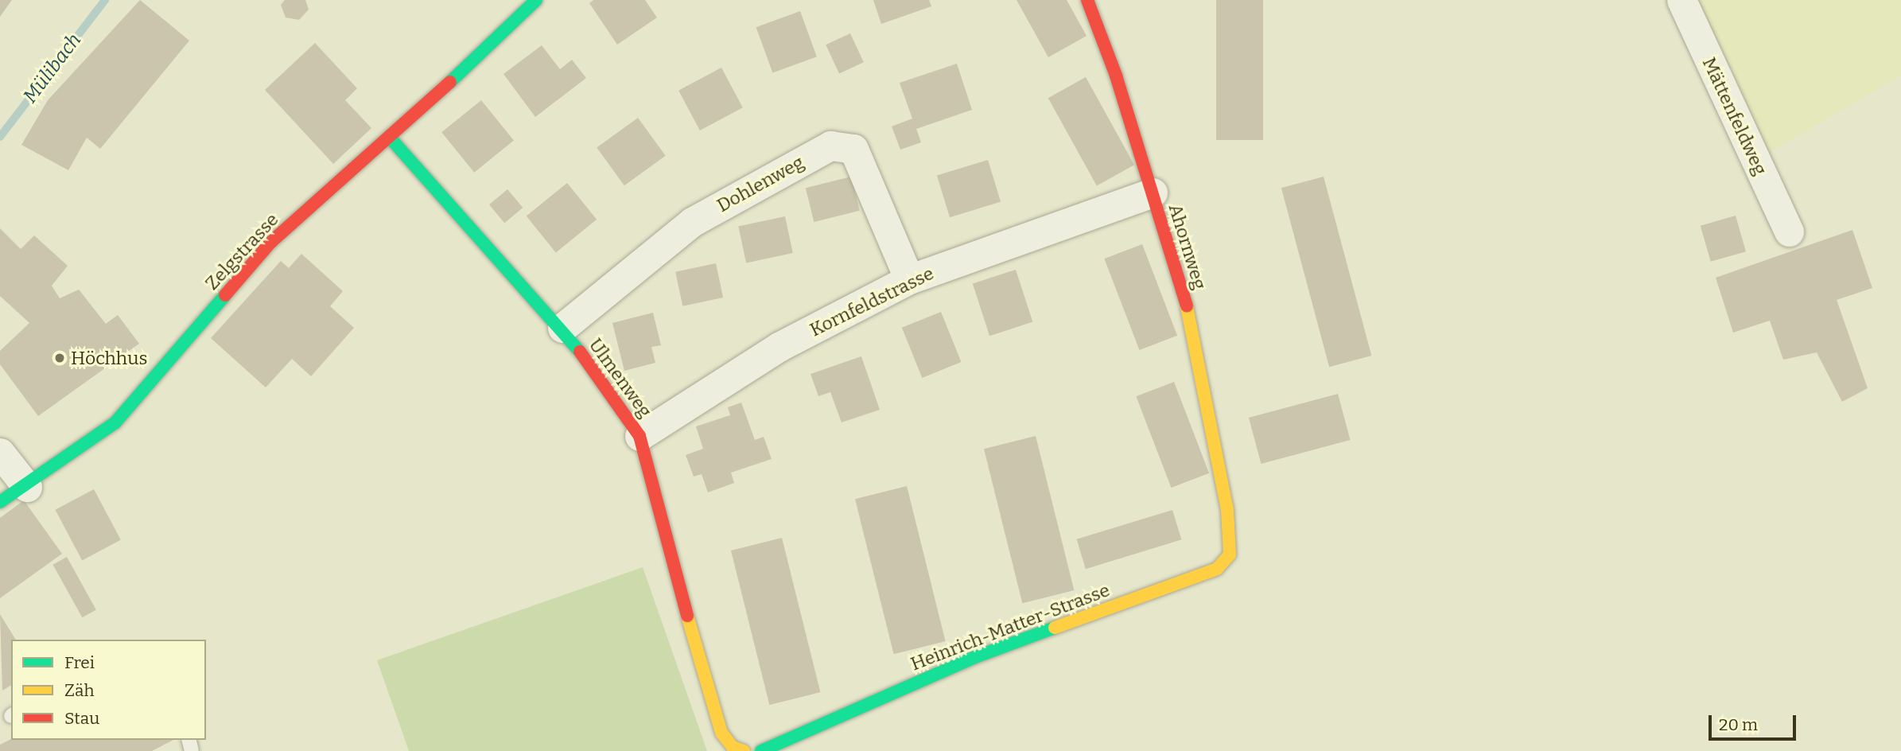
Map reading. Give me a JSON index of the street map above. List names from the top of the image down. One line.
{"streets":{"street":["Mättenfeldweg","Dohlenweg","Ahornweg","Zelgstrasse","Kornfeldstrasse","Ulmenweg","Heinrich-Matter-Strasse"]},"crossings":[["Dohlenweg","Kornfeldstrasse"],["Dohlenweg","Ulmenweg"],["Ahornweg","Kornfeldstrasse"],["Ahornweg","Heinrich-Matter-Strasse"],["Zelgstrasse","Ulmenweg"],["Kornfeldstrasse","Ulmenweg"]],"water":["Mülibach"],"places":["Höchhus"],"legend":["Frei","Zäh","Stau"],"scale_bar":"20 m"}
